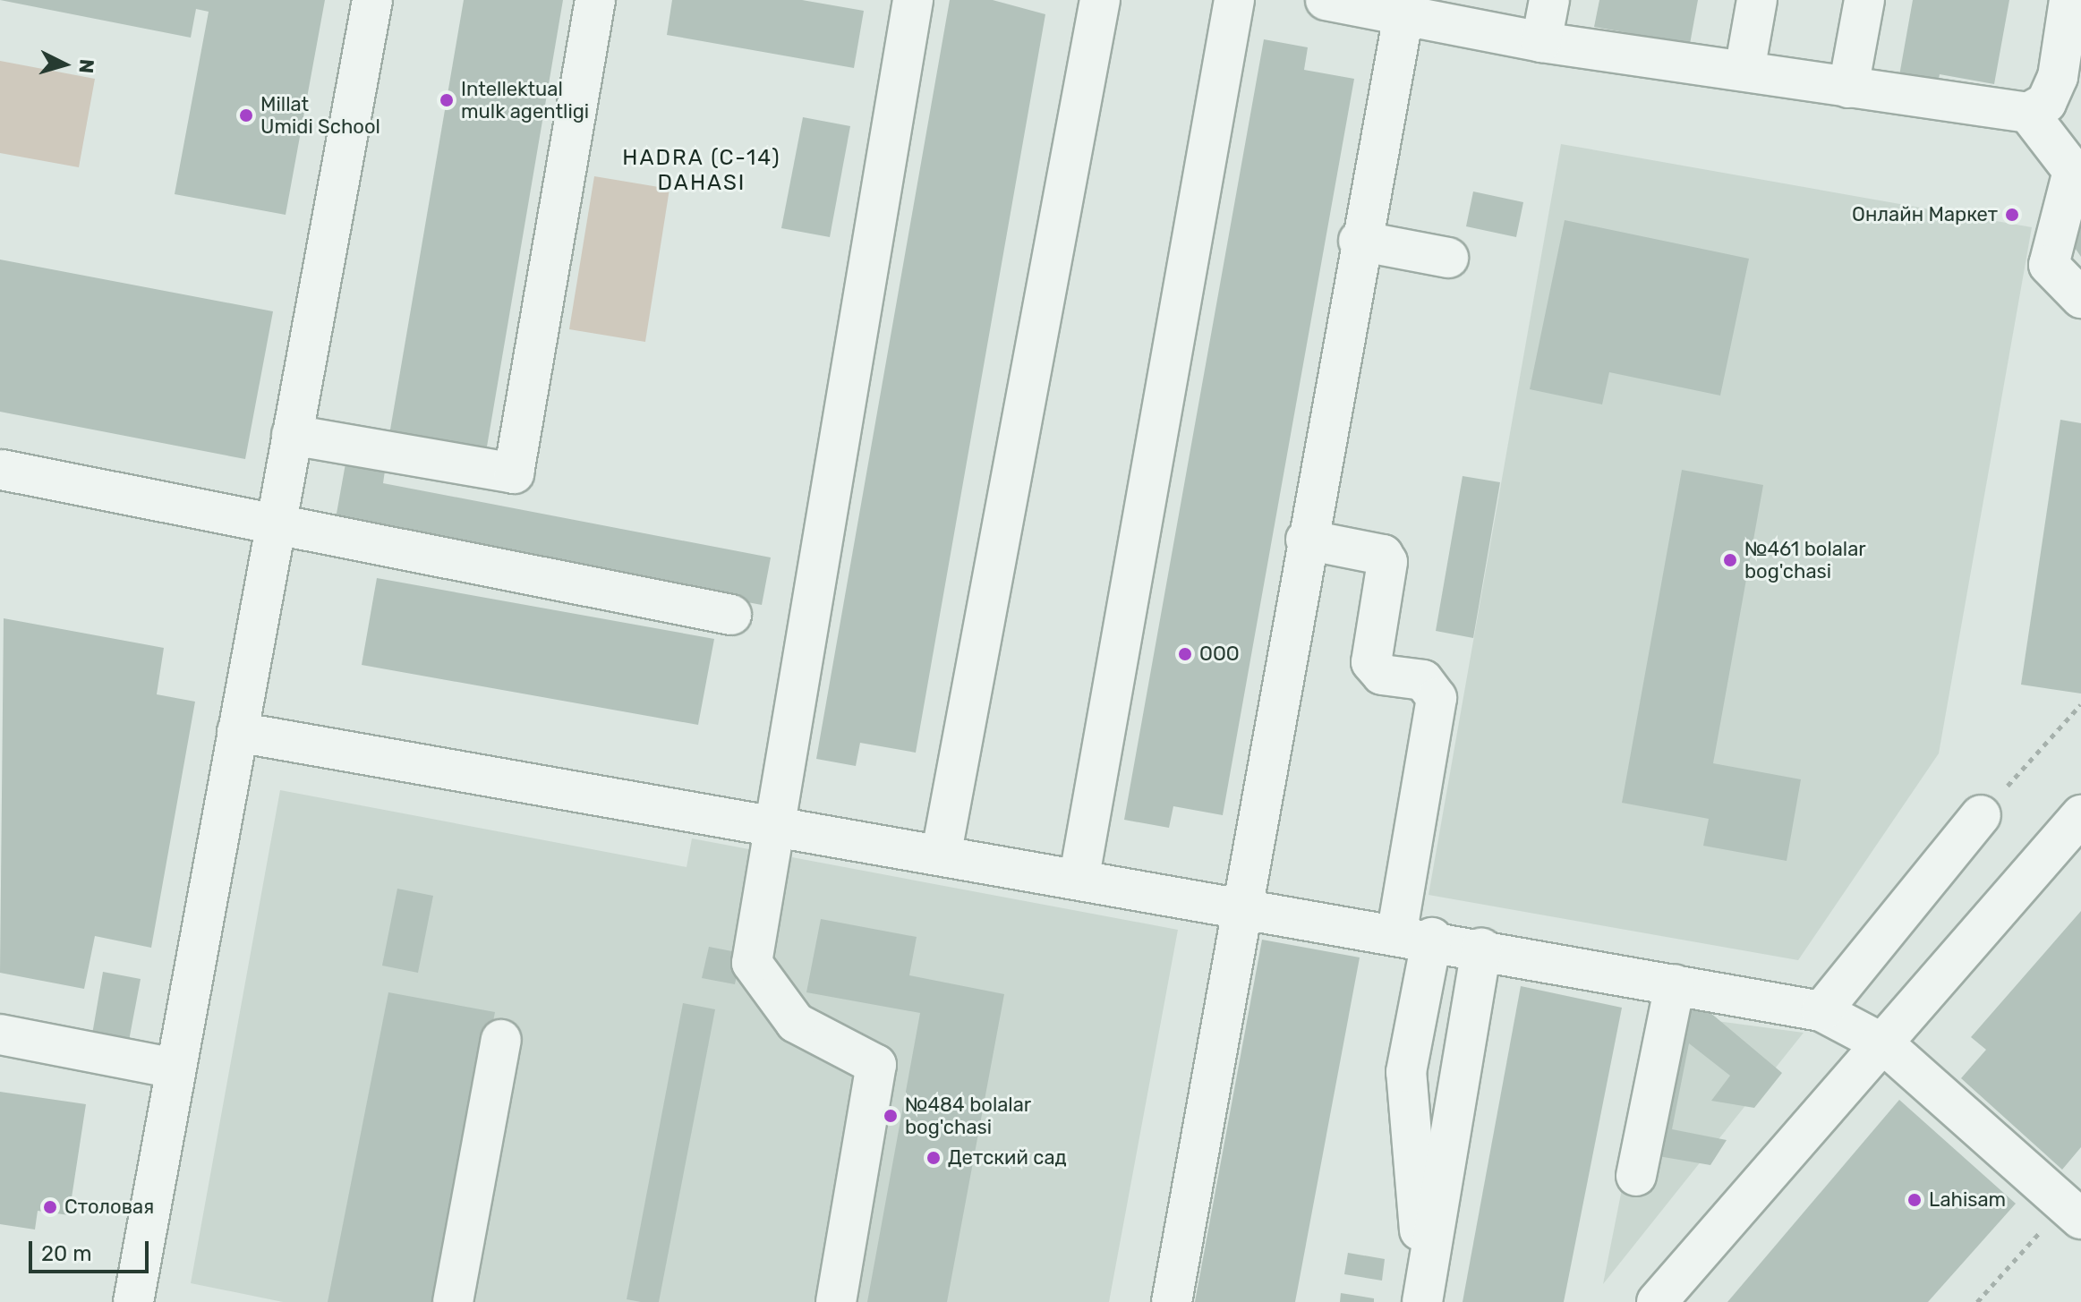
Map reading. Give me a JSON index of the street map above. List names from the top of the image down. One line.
{"districts":["HADRA (C-14) DAHASI"],"places":["Intellektual mulk agentligi","Millat Umidi School","Онлайн Маркет","№461 bolalar bog'chasi","ООО","№484 bolalar bog'chasi","Детский сад","Lahisam","Столовая"],"scale_bar":"20 m","north":"right"}
